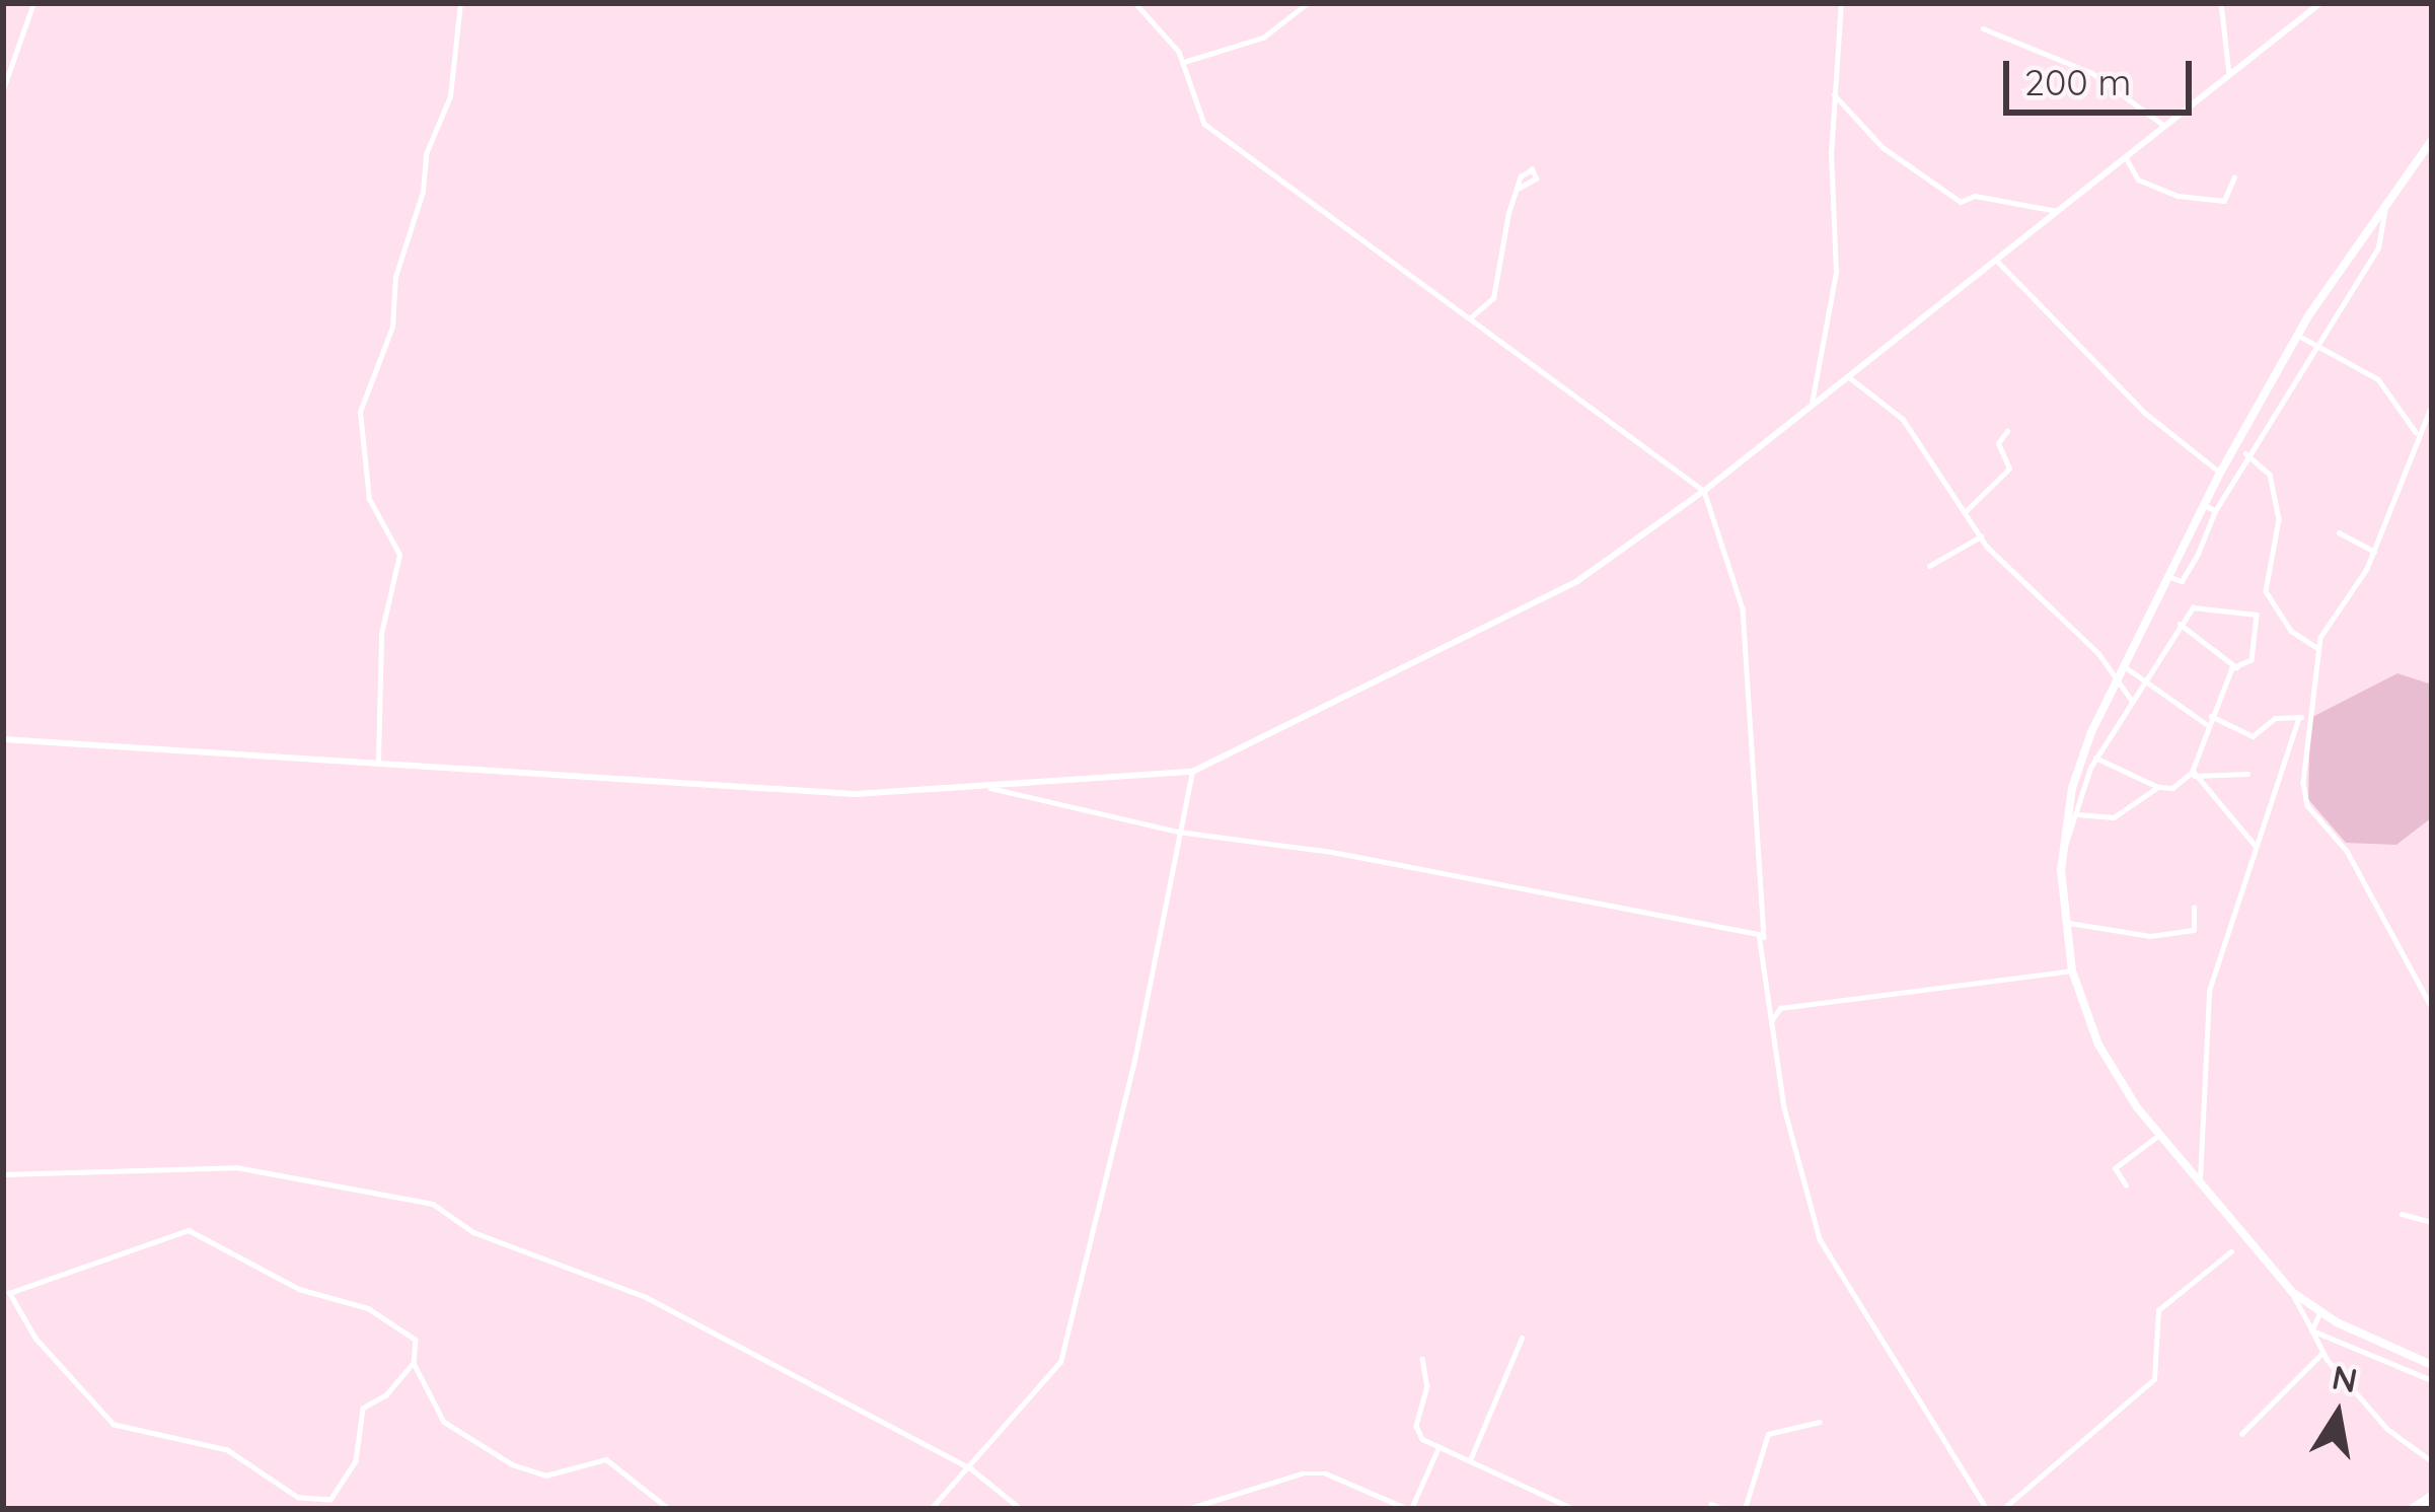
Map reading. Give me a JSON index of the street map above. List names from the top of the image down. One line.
{"scale_bar":"200 m","north":"top"}
